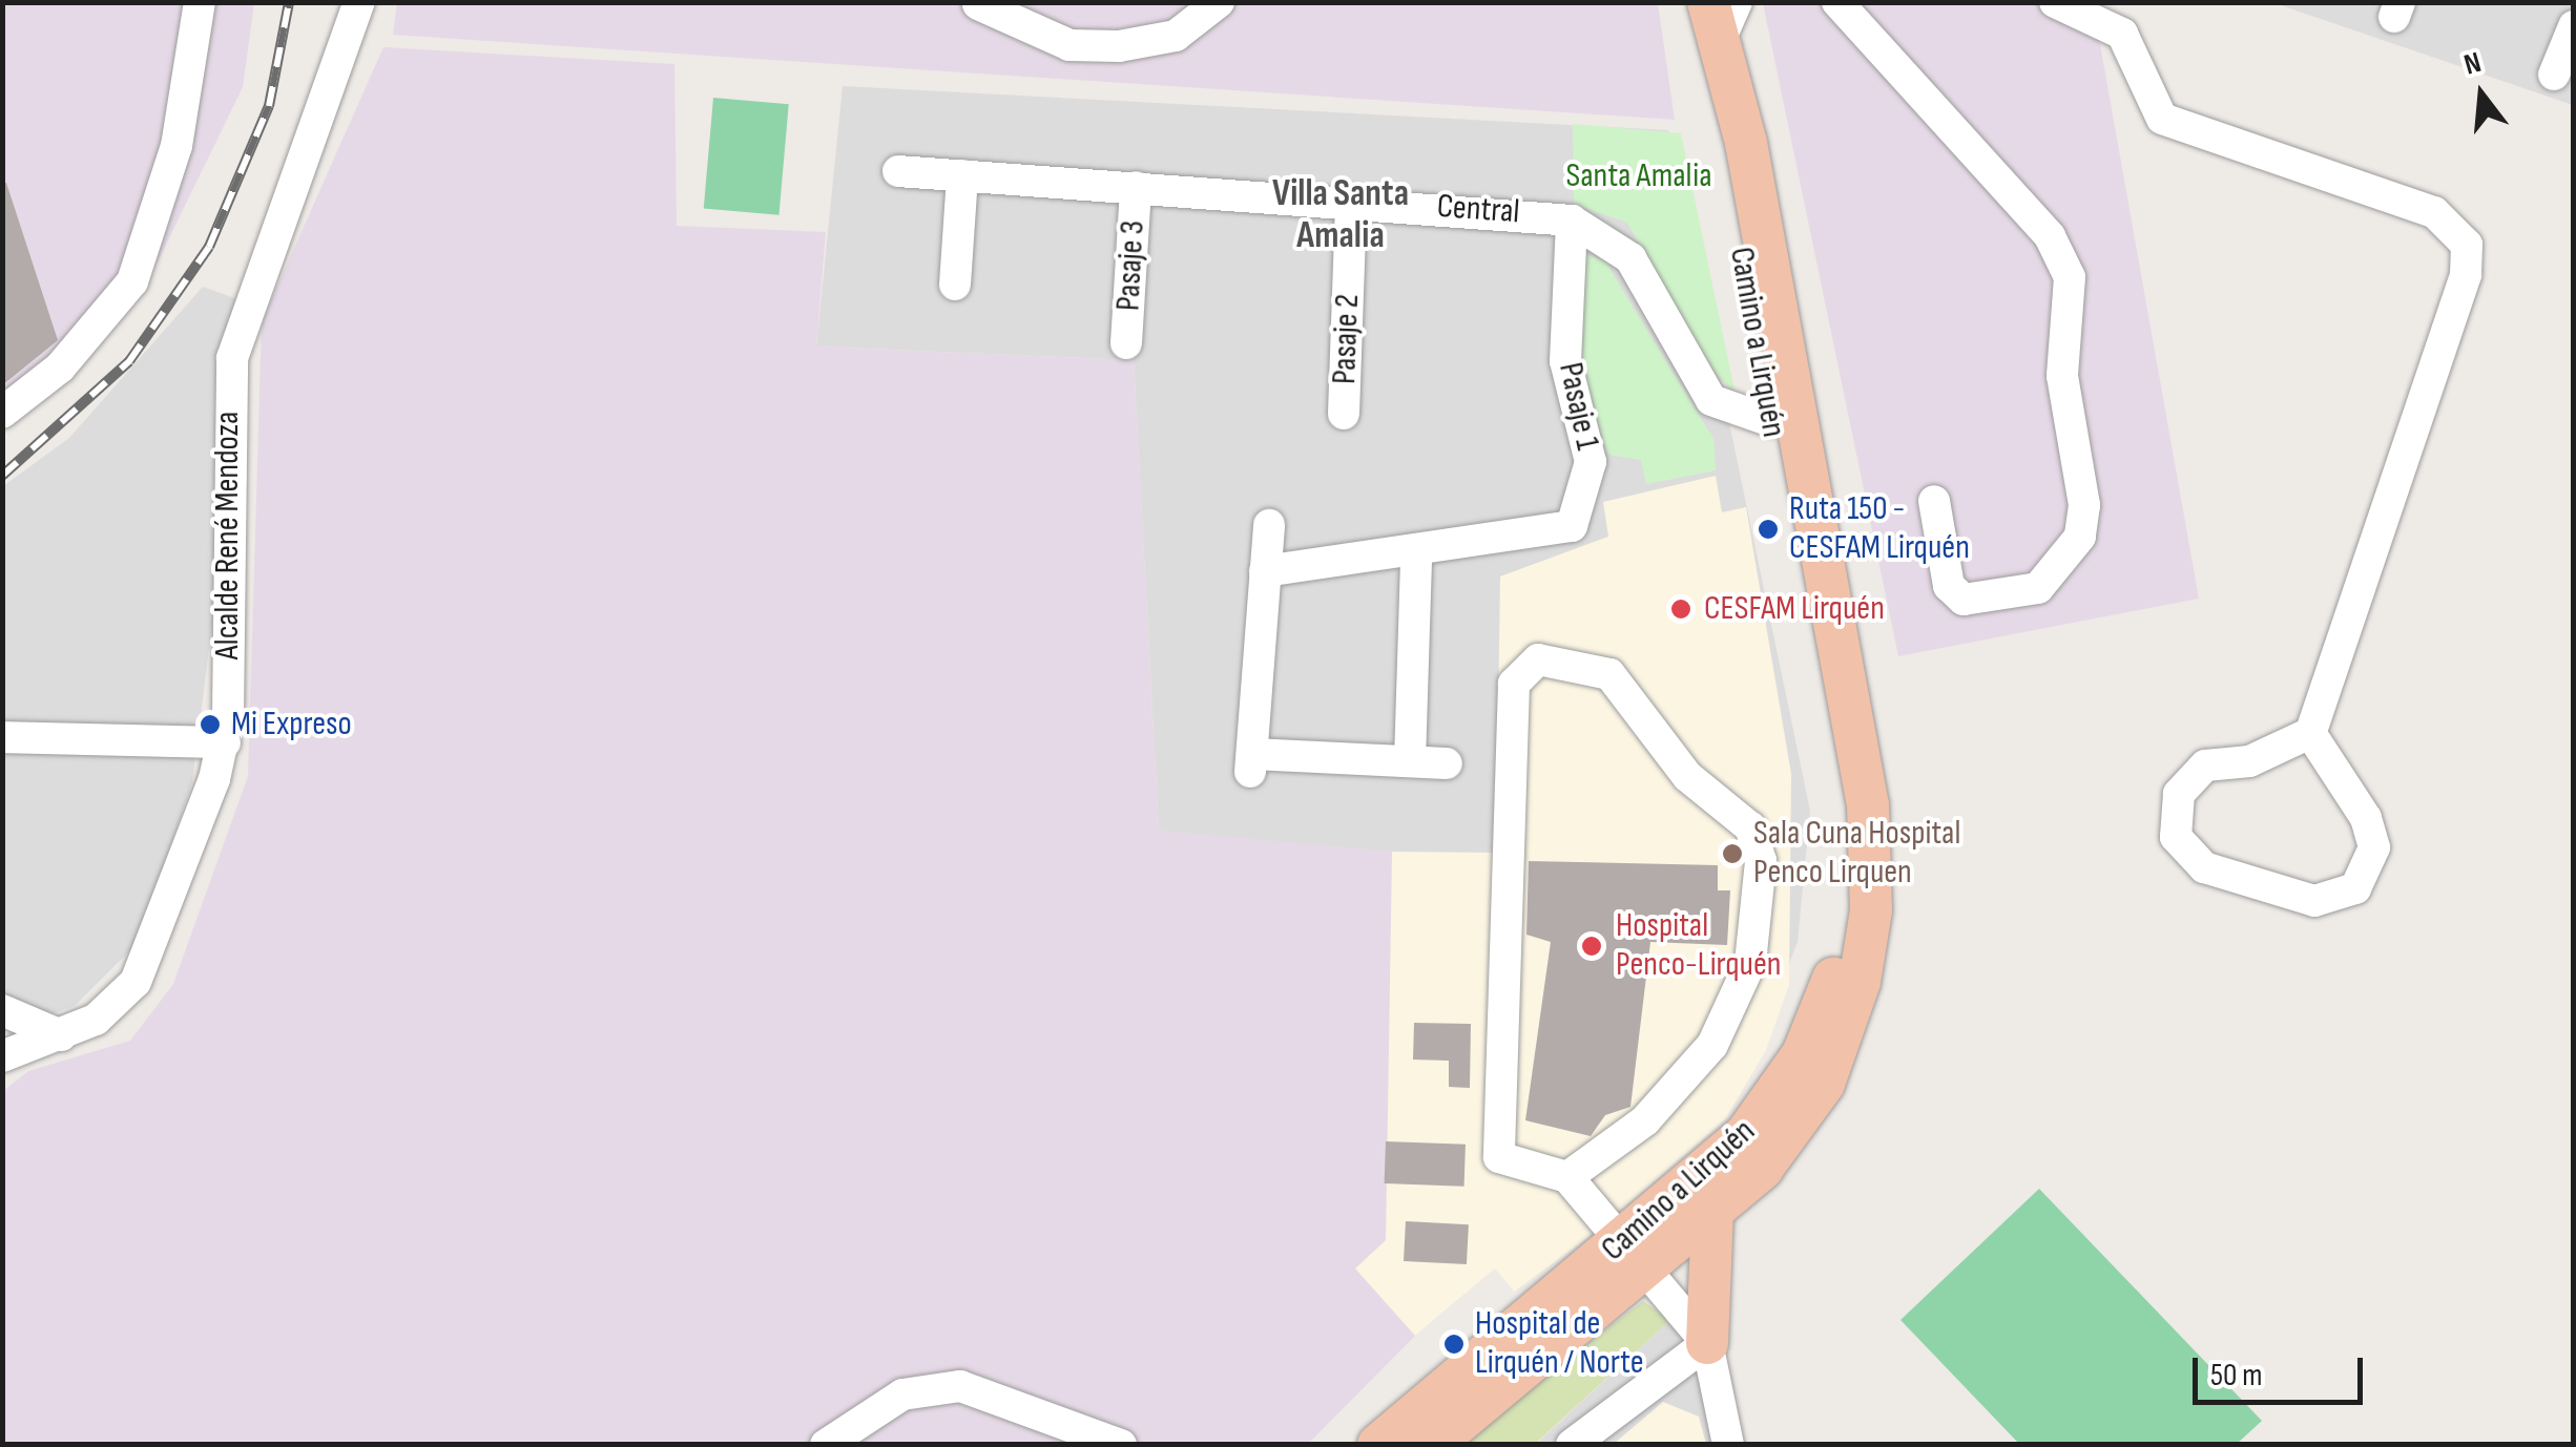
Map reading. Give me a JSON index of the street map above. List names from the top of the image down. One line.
{"streets":{"main road":["Camino a Lirquén"],"street":["Central","Pasaje 3","Pasaje 2","Pasaje 1","Alcalde René Mendoza"]},"crossings":[["Central","Pasaje 3"],["Central","Pasaje 2"],["Central","Camino a Lirquén"],["Central","Pasaje 1"]],"districts":["Villa Santa Amalia"],"parks":["Santa Amalia"],"places":["Ruta 150 - CESFAM Lirquén","CESFAM Lirquén","Mi Expreso","Sala Cuna Hospital Penco Lirquen","Hospital Penco-Lirquén","Hospital de Lirquén / Norte"],"scale_bar":"50 m","north":"top"}
